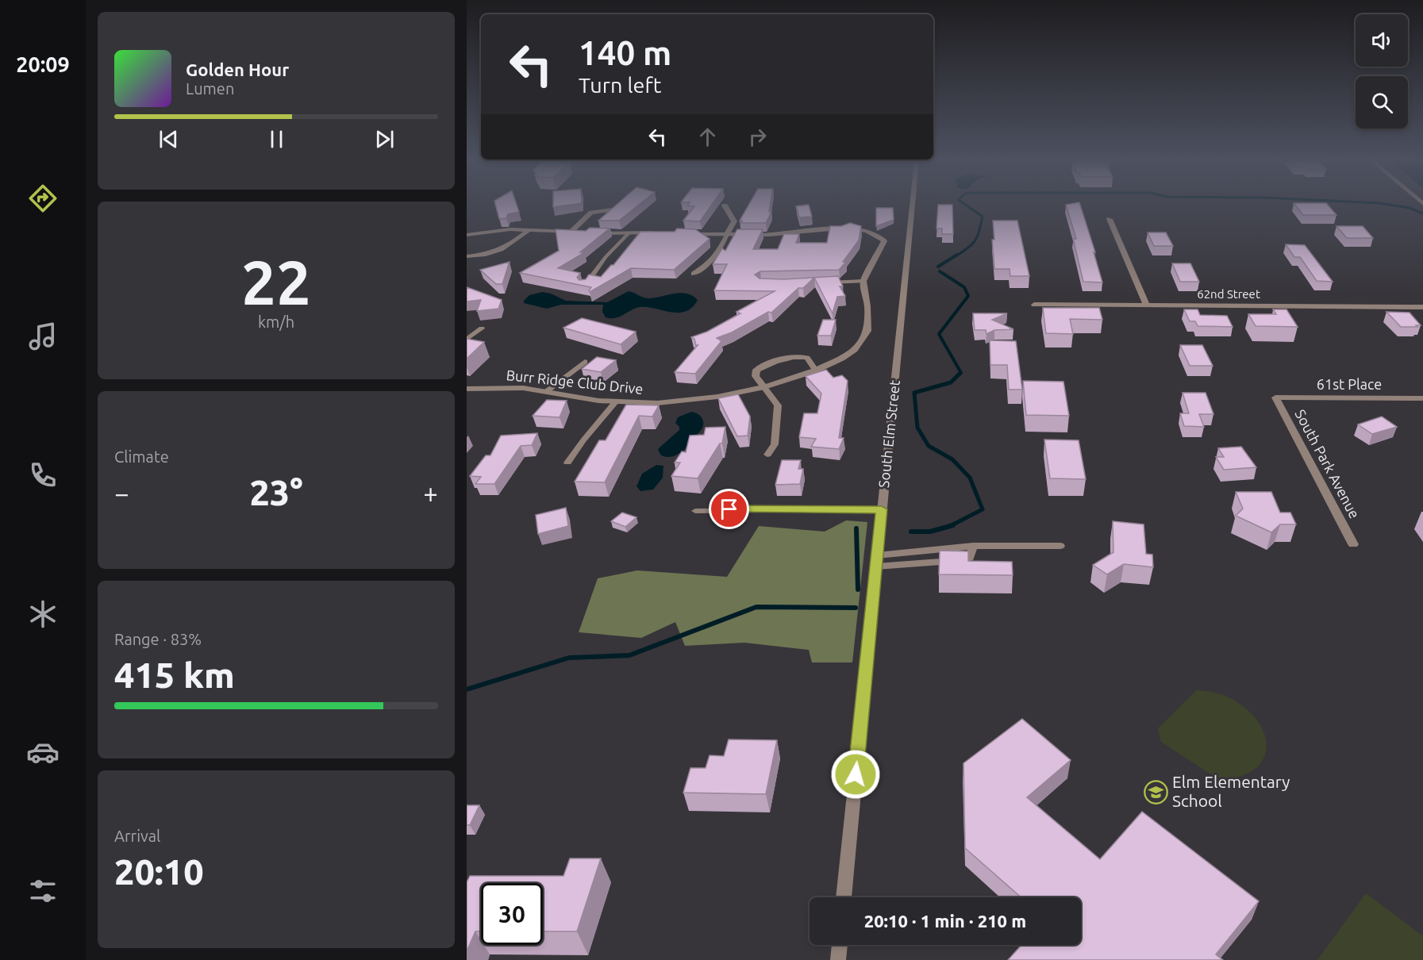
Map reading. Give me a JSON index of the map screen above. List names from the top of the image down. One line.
{"streets":{"street":["62nd Street","Burr Ridge Club Drive","61st Place","South Elm Street","South Park Avenue"]},"crossings":[["61st Place","South Park Avenue"]],"places":{"school or university":["Elm Elementary School"]},"page":{"tabs":"20:09","turn":["140 m","Turn left"],"song":["Golden Hour","Lumen"],"tile":[["22","km/h"],"Climate",["Range · 83%","415 km"],["Arrival","20:10"]],"heat":["−","23°","+"],"limit":"30","trip":"20:10 · 1 min · 210 m"}}
